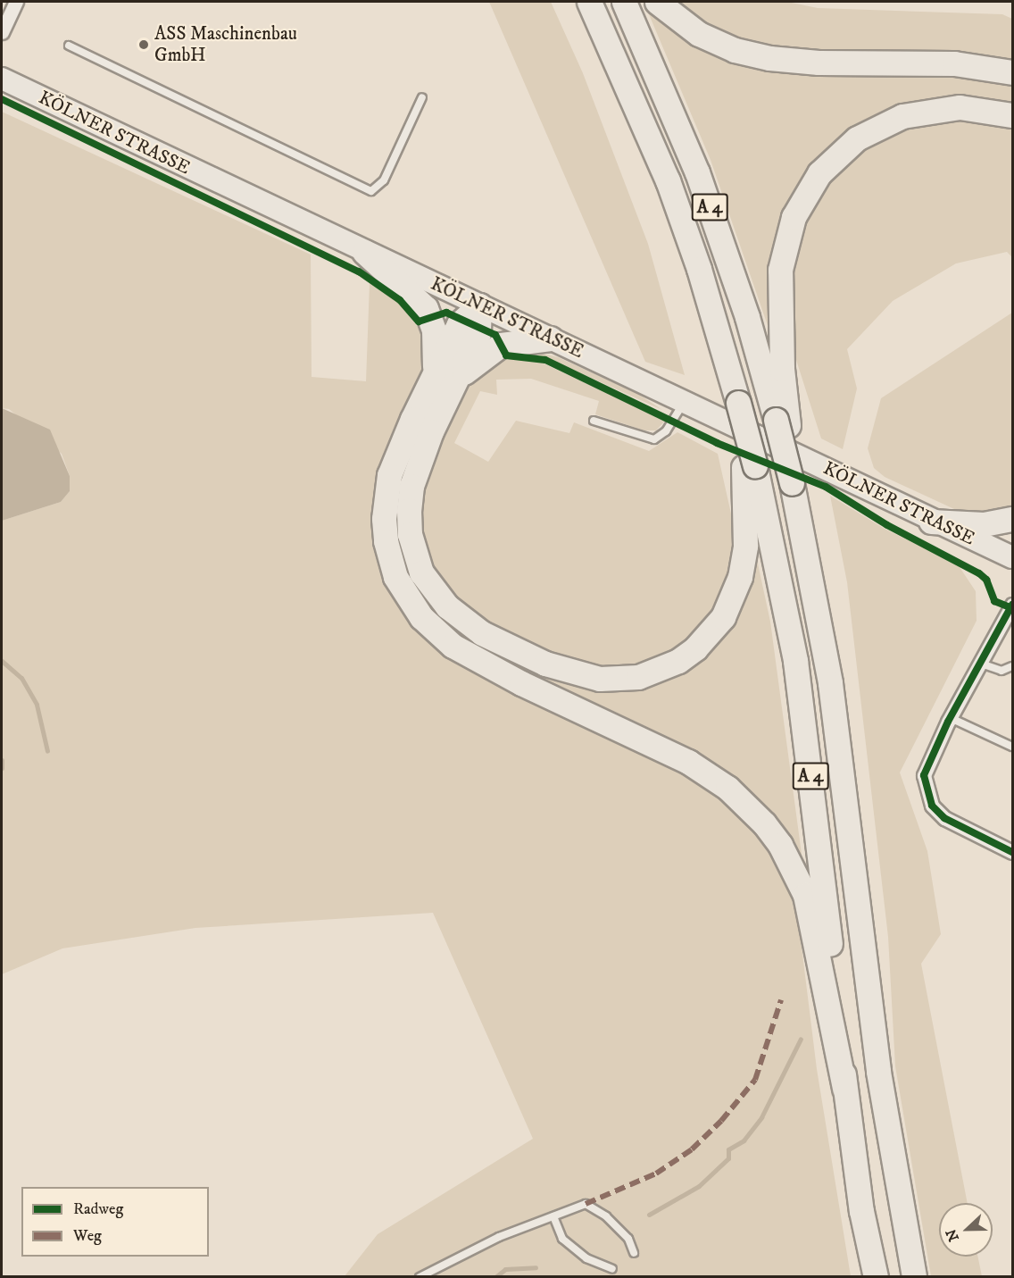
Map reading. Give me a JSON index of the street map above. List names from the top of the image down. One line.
{"streets":{"highway":["A 4"],"main road":["KÖLNER STRASSE"]},"places":["ASS Maschinenbau GmbH"],"legend":["Radweg","Weg"],"north":"left"}
